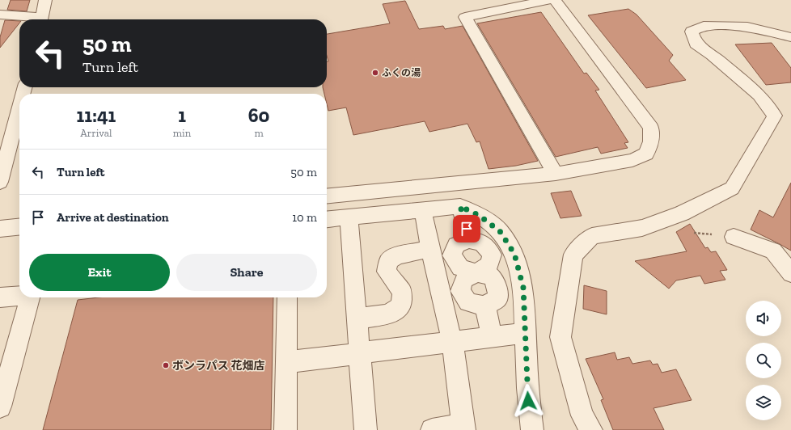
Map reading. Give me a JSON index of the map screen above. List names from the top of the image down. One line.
{"places":["ふくの湯","ボンラパス 花畑店"],"page":{"turn":["50 m","Turn left"],"eta":["11:41","Arrival","1","min","60","m"],"list":[{"name":"Turn left","value":"50 m"},{"name":"Arrive at destination","value":"10 m"}],"buttons":["Exit","Share"]}}
